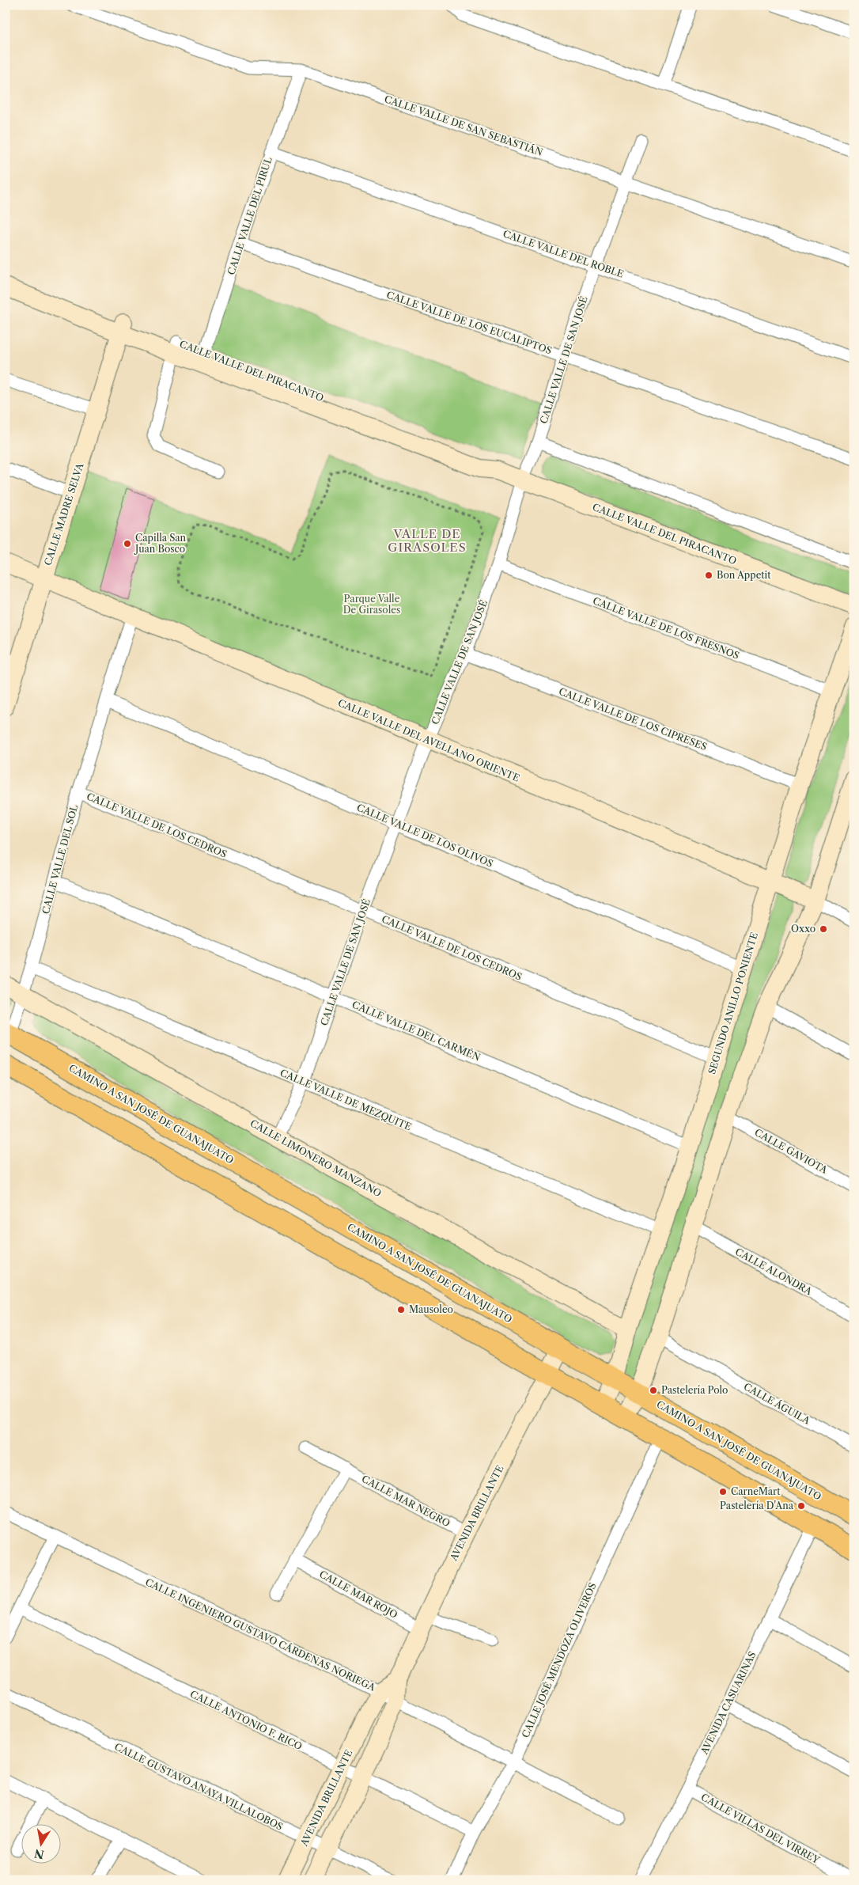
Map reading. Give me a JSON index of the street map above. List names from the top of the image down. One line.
{"streets":{"main road":["CALLE VALLE DEL PIRACANTO","CALLE MADRE SELVA","CALLE VALLE DEL AVELLANO ORIENTE","SEGUNDO ANILLO PONIENTE","CAMINO A SAN JOSÉ DE GUANAJUATO","CALLE LIMONERO MANZANO","AVENIDA BRILLANTE"],"street":["CALLE VALLE DE SAN SEBASTIÁN","CALLE VALLE DEL PIRUL","CALLE VALLE DEL ROBLE","CALLE VALLE DE LOS EUCALIPTOS","CALLE VALLE DE SAN JOSÉ","CALLE VALLE DE LOS FRESNOS","CALLE VALLE DE LOS CIPRESES","CALLE VALLE DE LOS CEDROS","CALLE VALLE DE LOS OLIVOS","CALLE VALLE DEL SOL","CALLE VALLE DEL CARMÉN","CALLE VALLE DE MEZQUITE","CALLE GAVIOTA","CALLE ALONDRA","CALLE ÁGUILA","CALLE MAR NEGRO","CALLE MAR ROJO","CALLE INGENIERO GUSTAVO CÁRDENAS NORIEGA","CALLE JOSÉ MENDOZA OLIVEROS","AVENIDA CASUARINAS","CALLE ANTONIO F. RICO","CALLE GUSTAVO ANAYA VILLALOBOS","CALLE VILLAS DEL VIRREY"]},"crossings":[["CALLE VALLE DE SAN SEBASTIÁN","CALLE VALLE DEL PIRUL"],["CALLE VALLE DE SAN SEBASTIÁN","CALLE VALLE DE SAN JOSÉ"],["CALLE VALLE DEL PIRUL","CALLE VALLE DEL ROBLE"],["CALLE VALLE DEL PIRUL","CALLE VALLE DE LOS EUCALIPTOS"],["CALLE VALLE DEL PIRUL","CALLE VALLE DEL PIRACANTO"],["CALLE VALLE DEL ROBLE","CALLE VALLE DE SAN JOSÉ"],["CALLE VALLE DE LOS EUCALIPTOS","CALLE VALLE DE SAN JOSÉ"],["CALLE VALLE DE SAN JOSÉ","CALLE VALLE DEL PIRACANTO"],["CALLE VALLE DE SAN JOSÉ","CALLE VALLE DE LOS FRESNOS"],["CALLE VALLE DE SAN JOSÉ","CALLE VALLE DE LOS CIPRESES"],["CALLE VALLE DE SAN JOSÉ","CALLE VALLE DEL AVELLANO ORIENTE"],["CALLE VALLE DE SAN JOSÉ","CALLE VALLE DE LOS CEDROS"],["CALLE VALLE DE SAN JOSÉ","CALLE VALLE DE LOS OLIVOS"],["CALLE VALLE DE SAN JOSÉ","CALLE VALLE DEL CARMÉN"],["CALLE VALLE DE SAN JOSÉ","CALLE VALLE DE MEZQUITE"],["CALLE VALLE DE SAN JOSÉ","CALLE LIMONERO MANZANO"],["CALLE VALLE DEL PIRACANTO","CALLE MADRE SELVA"],["CALLE MADRE SELVA","CALLE VALLE DEL AVELLANO ORIENTE"],["CALLE VALLE DE LOS FRESNOS","SEGUNDO ANILLO PONIENTE"],["CALLE VALLE DE LOS CIPRESES","SEGUNDO ANILLO PONIENTE"],["CALLE VALLE DEL AVELLANO ORIENTE","CALLE VALLE DEL SOL"],["CALLE VALLE DEL AVELLANO ORIENTE","SEGUNDO ANILLO PONIENTE"],["CALLE VALLE DE LOS CEDROS","CALLE VALLE DEL SOL"],["CALLE VALLE DE LOS CEDROS","SEGUNDO ANILLO PONIENTE"],["CALLE VALLE DE LOS OLIVOS","CALLE VALLE DEL SOL"],["CALLE VALLE DE LOS OLIVOS","SEGUNDO ANILLO PONIENTE"],["CALLE VALLE DEL SOL","CALLE VALLE DEL CARMÉN"],["CALLE VALLE DEL SOL","CALLE VALLE DE MEZQUITE"],["CALLE VALLE DEL SOL","CAMINO A SAN JOSÉ DE GUANAJUATO"],["CALLE VALLE DEL SOL","CALLE LIMONERO MANZANO"],["SEGUNDO ANILLO PONIENTE","CALLE VALLE DEL CARMÉN"],["SEGUNDO ANILLO PONIENTE","CALLE VALLE DE MEZQUITE"],["SEGUNDO ANILLO PONIENTE","CAMINO A SAN JOSÉ DE GUANAJUATO"],["SEGUNDO ANILLO PONIENTE","CALLE LIMONERO MANZANO"],["CAMINO A SAN JOSÉ DE GUANAJUATO","AVENIDA BRILLANTE"],["CALLE MAR NEGRO","AVENIDA BRILLANTE"],["AVENIDA BRILLANTE","CALLE MAR ROJO"],["AVENIDA BRILLANTE","CALLE INGENIERO GUSTAVO CÁRDENAS NORIEGA"],["AVENIDA BRILLANTE","CALLE ANTONIO F. RICO"],["AVENIDA BRILLANTE","CALLE GUSTAVO ANAYA VILLALOBOS"],["CALLE INGENIERO GUSTAVO CÁRDENAS NORIEGA","CALLE JOSÉ MENDOZA OLIVEROS"],["CALLE JOSÉ MENDOZA OLIVEROS","CALLE ANTONIO F. RICO"],["AVENIDA CASUARINAS","CALLE VILLAS DEL VIRREY"]],"districts":["VALLE DE GIRASOLES"],"parks":["Parque Valle De Girasoles"],"places":["Capilla San Juan Bosco","Bon Appetit","Oxxo","Mausoleo","Pastelería Polo","CarneMart","Pastelería D'Ana"],"north":"bottom"}
